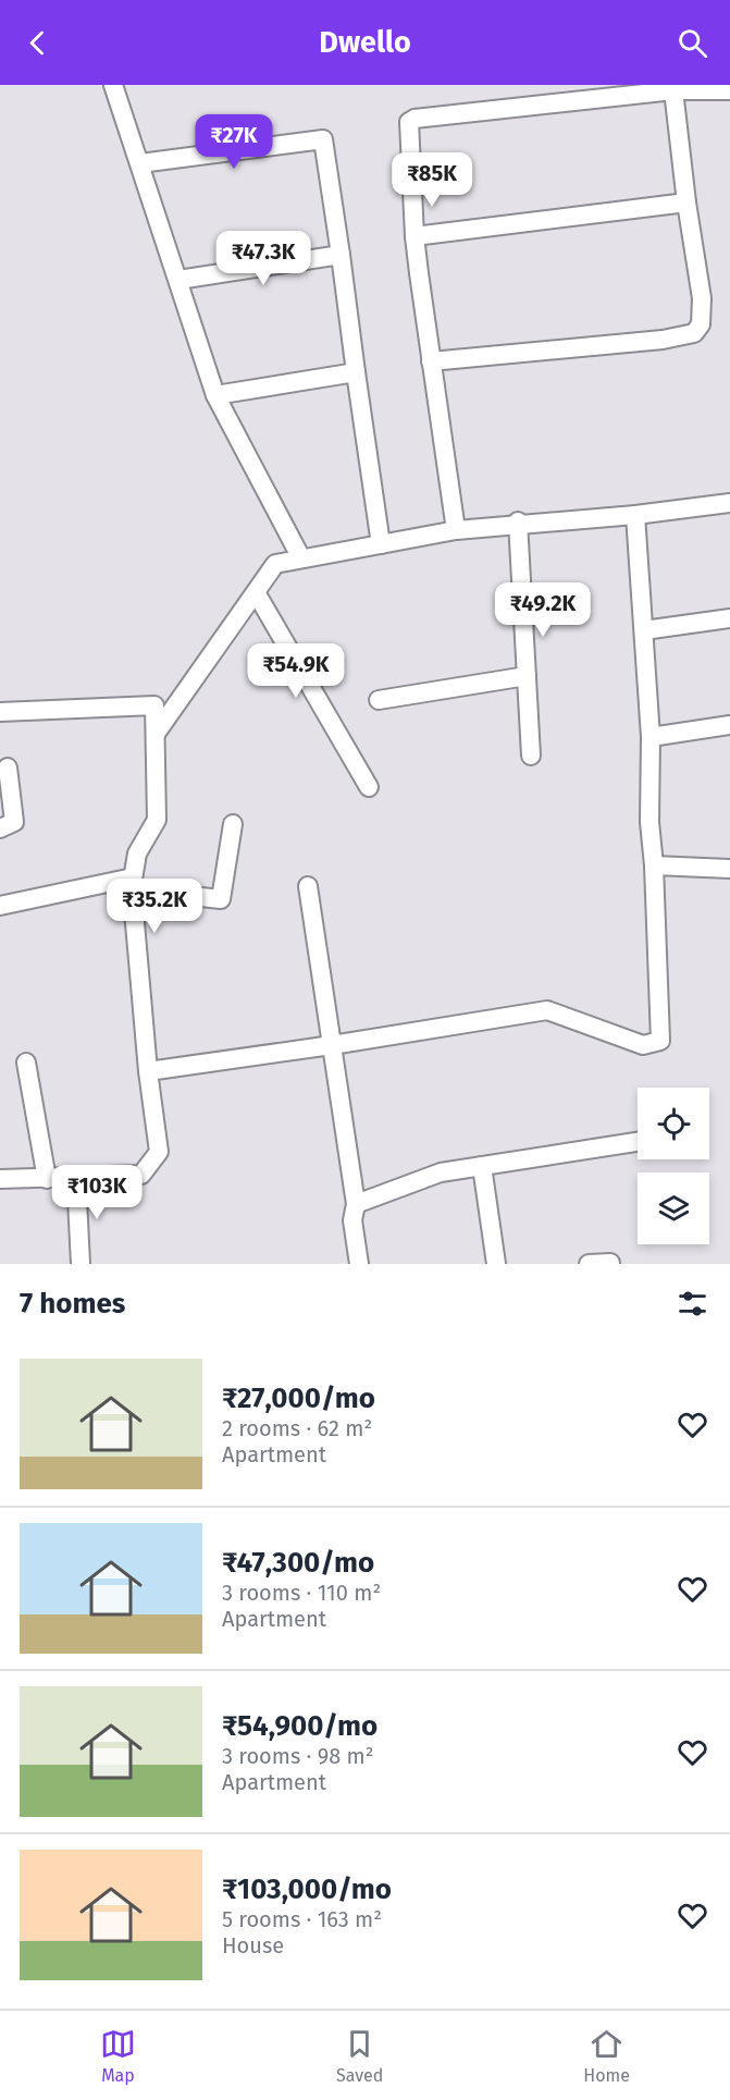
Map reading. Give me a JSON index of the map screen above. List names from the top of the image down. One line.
{"page":{"header":"Dwello","price":["₹27K","₹85K","₹47.3K","₹49.2K","₹54.9K","₹35.2K","₹103K"],"heading":"7 homes","list":[{"name":"₹27,000/mo","note":"2 rooms · 62 m² · Apartment"},{"name":"₹47,300/mo","note":"3 rooms · 110 m² · Apartment"},{"name":"₹54,900/mo","note":"3 rooms · 98 m² · Apartment"},{"name":"₹103,000/mo","note":"5 rooms · 163 m² · House"}],"tabs":["Map","Saved","Home"]}}
